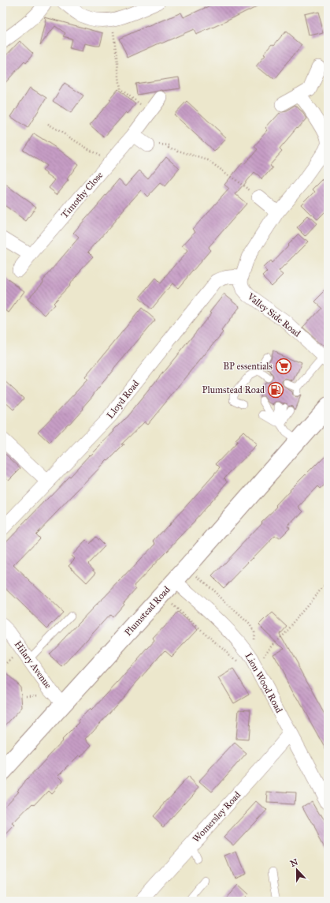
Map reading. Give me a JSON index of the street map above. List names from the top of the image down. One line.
{"streets":{"main road":["Plumstead Road"],"street":["Timothy Close","Valley Side Road","Lloyd Road","Hilary Avenue","Lion Wood Road","Womersley Road"]},"crossings":[["Valley Side Road","Lloyd Road"],["Plumstead Road","Hilary Avenue"],["Plumstead Road","Lion Wood Road"],["Lion Wood Road","Womersley Road"]],"places":{"supermarket":["BP essentials"],"fuel station":["Plumstead Road"]},"north":"top"}
